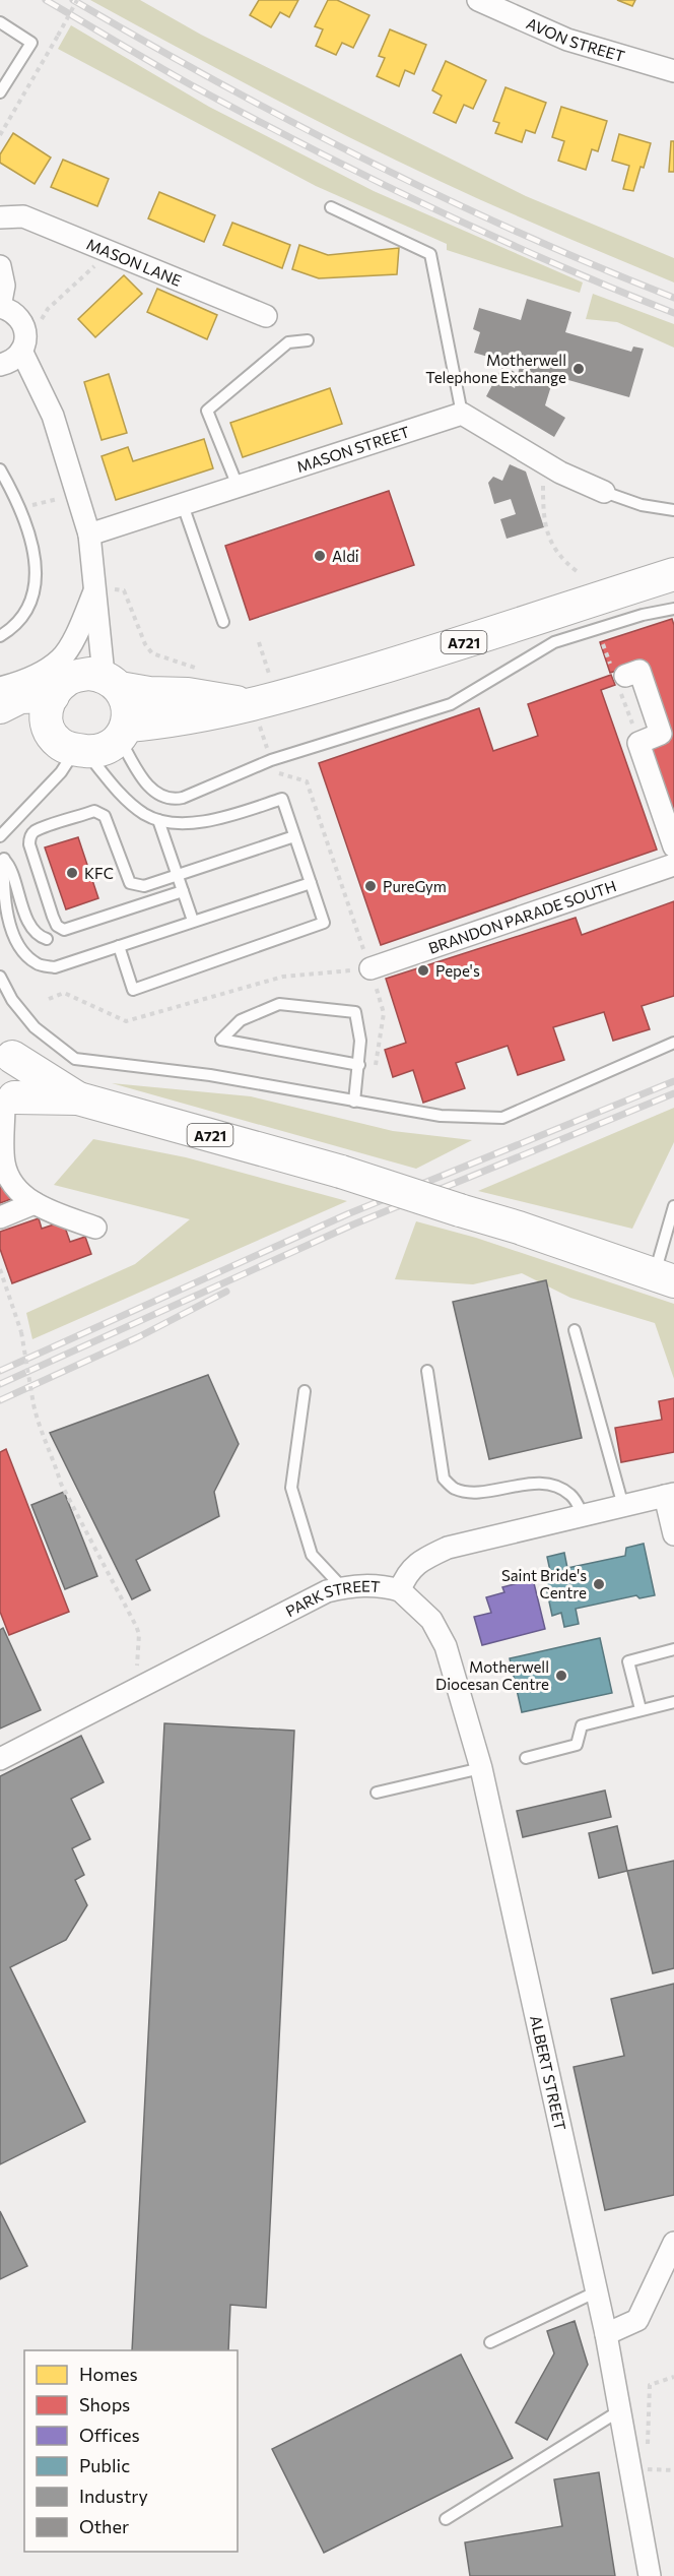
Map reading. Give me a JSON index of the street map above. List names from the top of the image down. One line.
{"streets":{"main road":["A721"],"street":["AVON STREET","MASON LANE","MASON STREET","BRANDON PARADE SOUTH","PARK STREET","ALBERT STREET"]},"crossings":[["PARK STREET","ALBERT STREET"]],"places":["Motherwell Telephone Exchange","Aldi","KFC","PureGym","Pepe's","Saint Bride's Centre","Motherwell Diocesan Centre"],"legend":["Homes","Shops","Offices","Public","Industry","Other"]}
